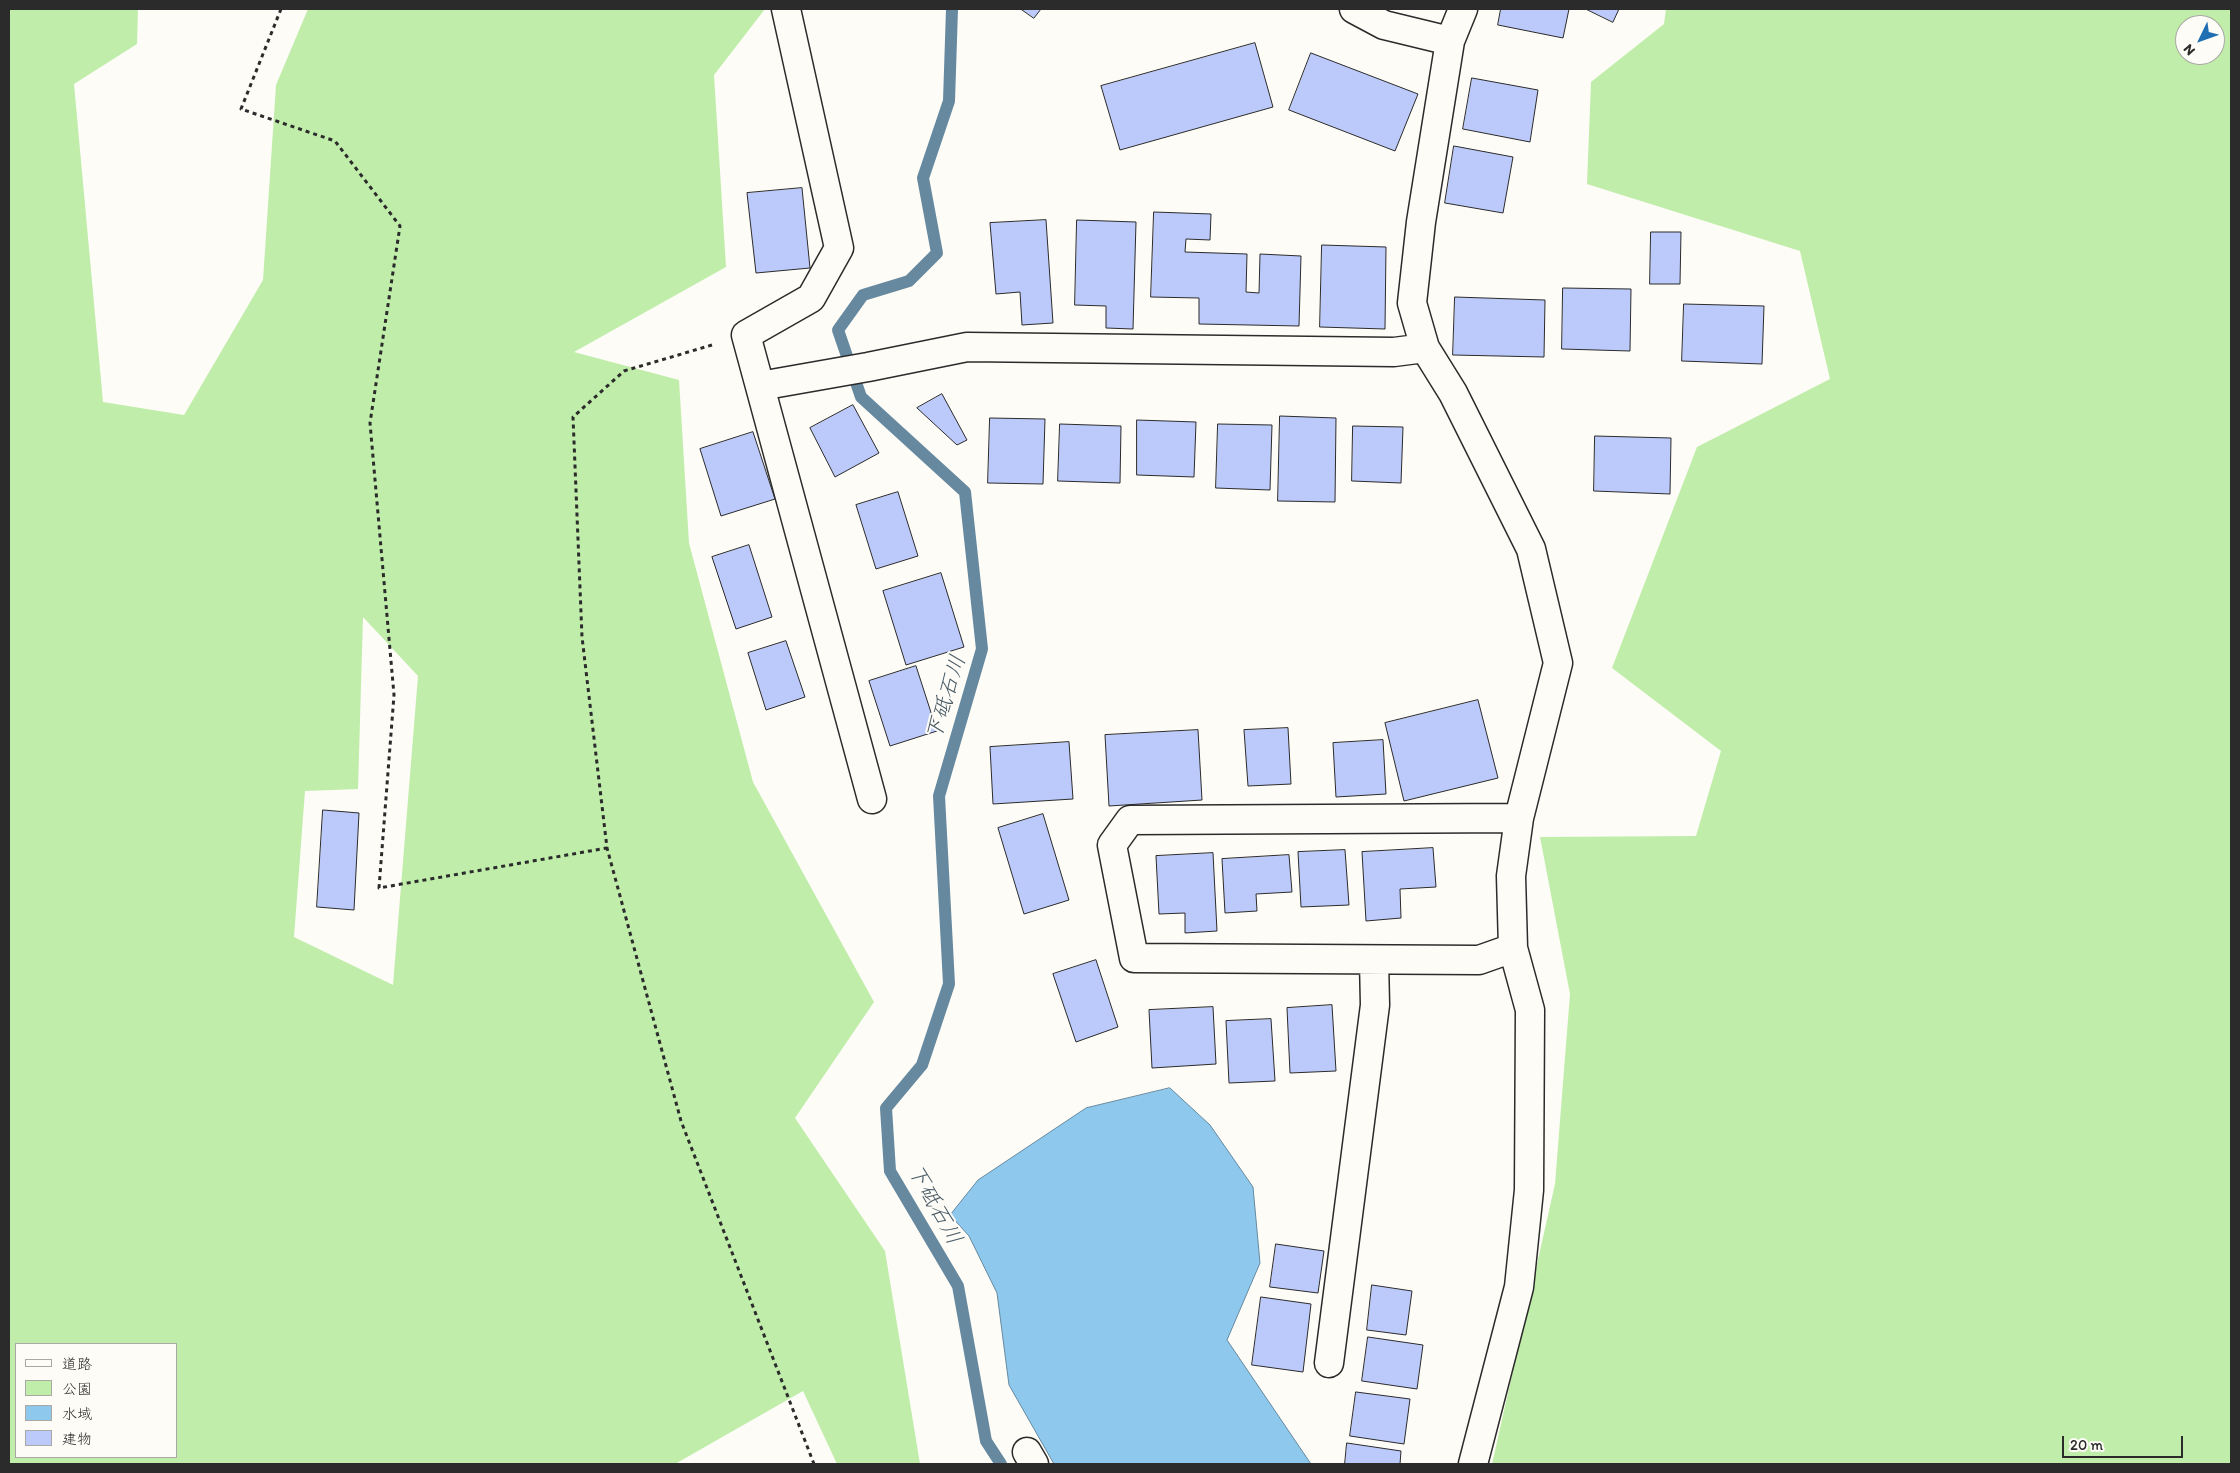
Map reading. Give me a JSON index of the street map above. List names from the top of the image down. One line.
{"water":["下砥石川"],"legend":["道路","公園","水域","建物"],"scale_bar":"20 m","north":"bottom left"}
